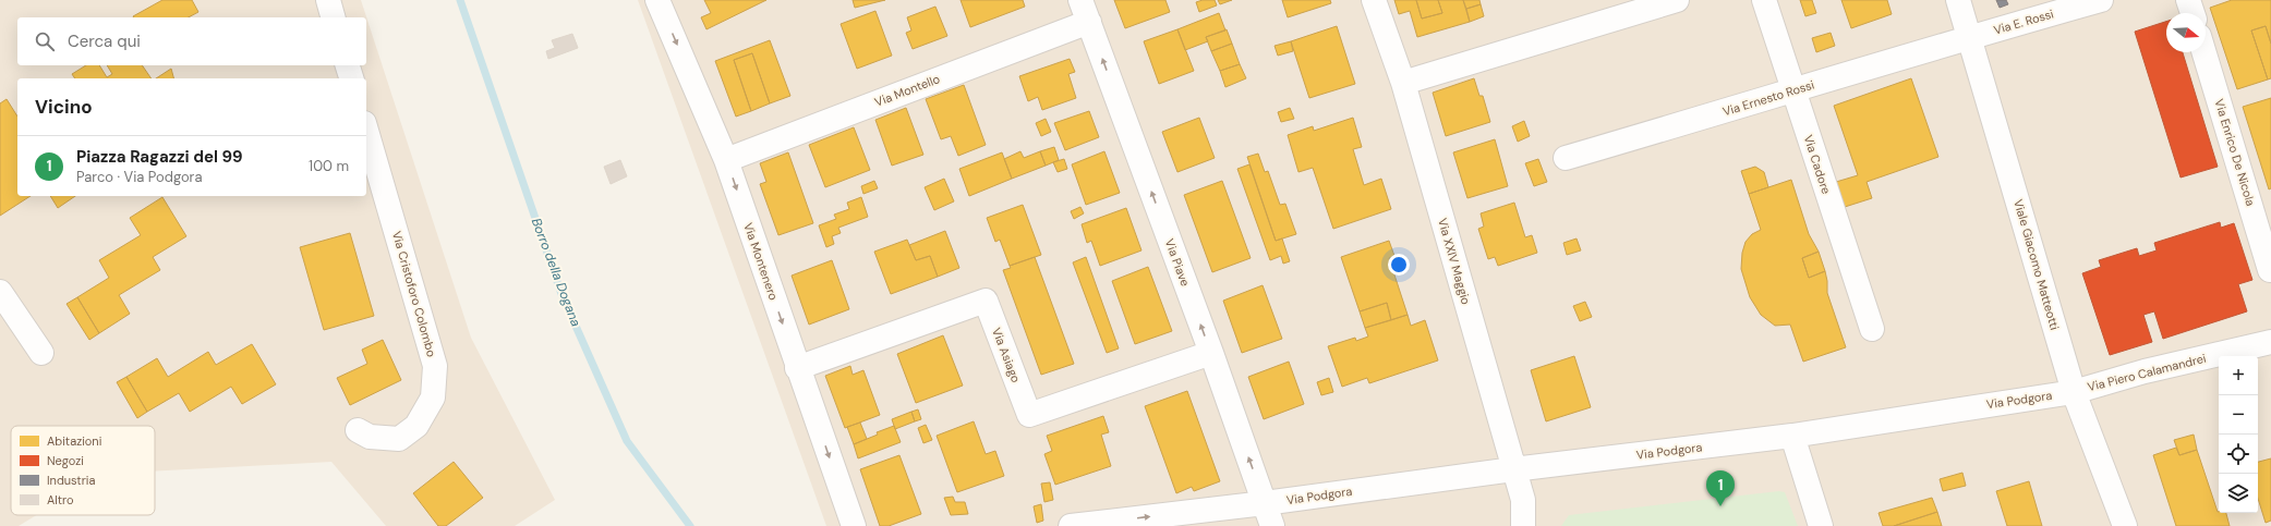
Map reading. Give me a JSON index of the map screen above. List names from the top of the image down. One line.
{"streets":{"street":["Via E. Rossi","Via Montello","Via Ernesto Rossi","Via Enrico De Nicola","Via Cadore","Via Montenero","Via XXIV Maggio","Via Piave","Viale Giacomo Matteotti","Via Cristoforo Colombo","Via Asiago","Via Piero Calamandrei","Via Podgora"]},"crossings":[["Via E. Rossi","Via Ernesto Rossi"],["Via E. Rossi","Viale Giacomo Matteotti"],["Via Montello","Via Montenero"],["Via Montello","Via Piave"],["Via Ernesto Rossi","Via Cadore"],["Via Ernesto Rossi","Viale Giacomo Matteotti"],["Via Montenero","Via Asiago"],["Via XXIV Maggio","Via Podgora"],["Via Piave","Via Asiago"],["Via Piave","Via Podgora"],["Viale Giacomo Matteotti","Via Piero Calamandrei"],["Viale Giacomo Matteotti","Via Podgora"],["Via Piero Calamandrei","Via Podgora"]],"one_way":["Via Montenero","Via Piave"],"water":["Borro della Dogana"],"legend":["Abitazioni","Negozi","Industria","Altro"],"north":"right","page":{"search":"Cerca qui","heading":"Vicino","list":[{"mark":"1","name":"Piazza Ragazzi del 99","note":"Parco · Via Podgora","value":"100 m"}],"map_buttons":["+","−"],"pins":"1"}}
